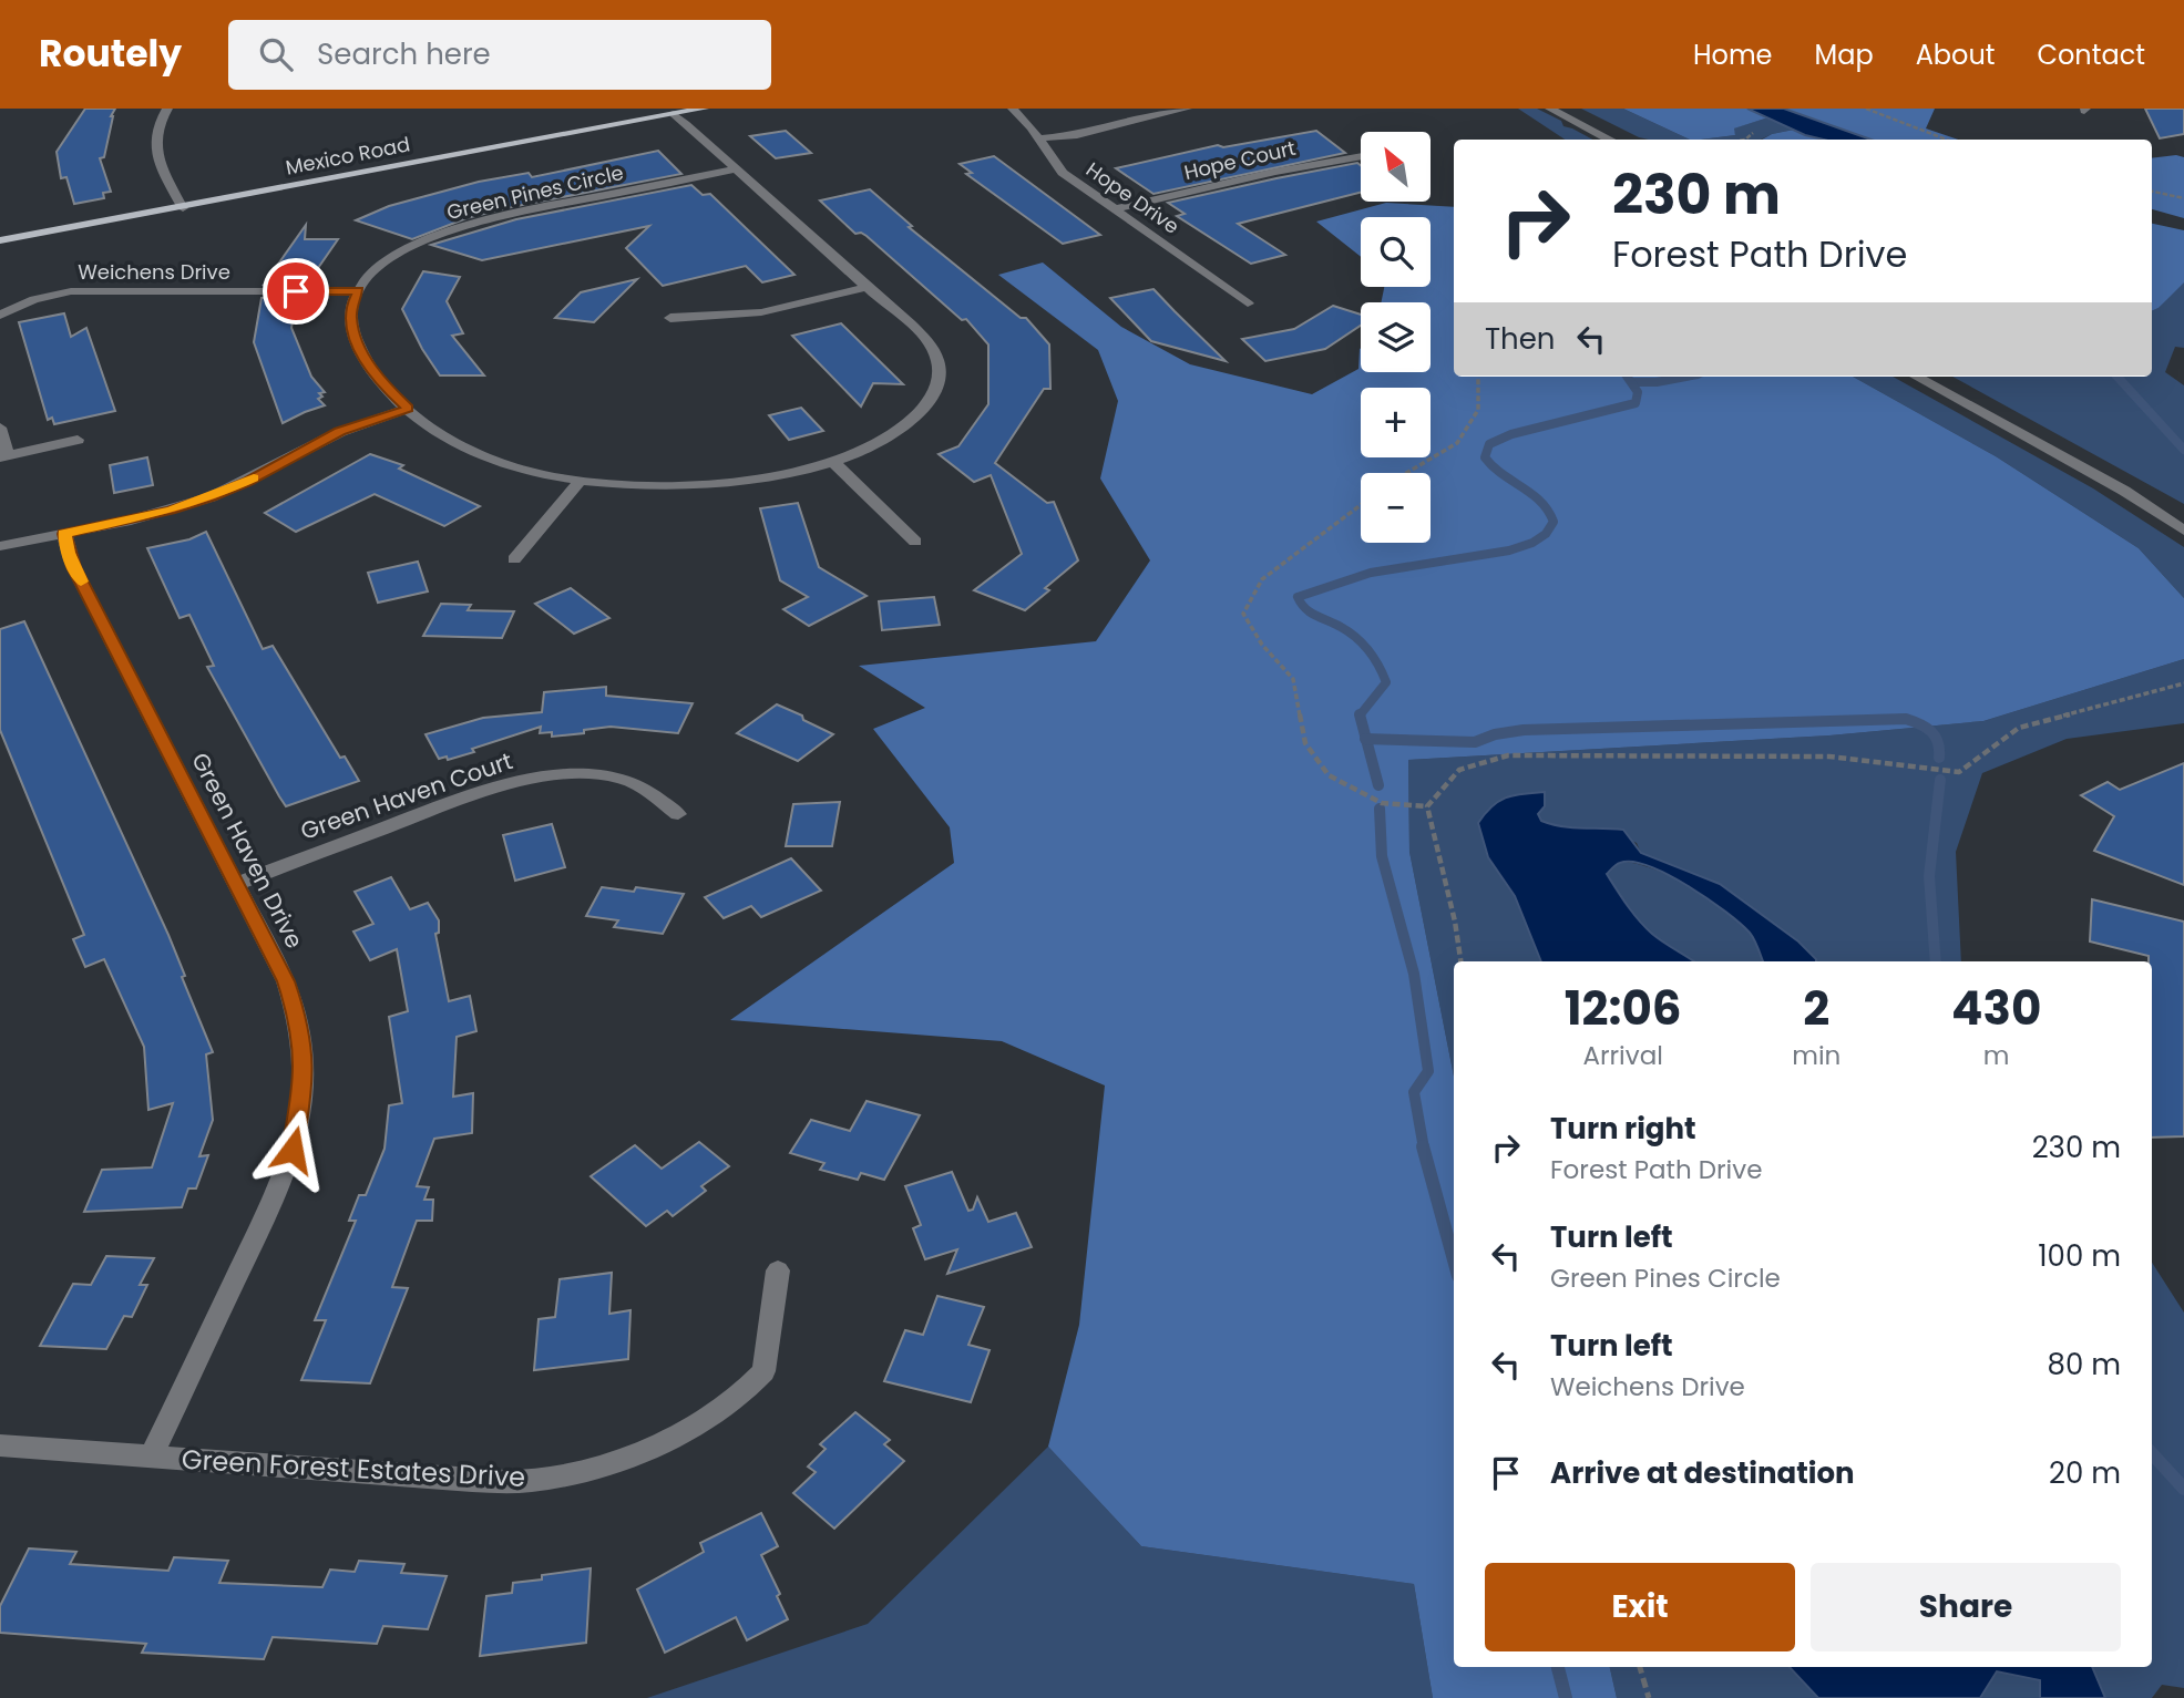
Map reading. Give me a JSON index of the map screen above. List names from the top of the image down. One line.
{"streets":{"main road":["Mexico Road"],"street":["Hope Court","Green Pines Circle","Hope Drive","Weichens Drive","Green Haven Court","Green Haven Drive","Green Forest Estates Drive"]},"crossings":[["Hope Court","Hope Drive"],["Green Pines Circle","Weichens Drive"],["Green Haven Court","Green Haven Drive"],["Green Haven Drive","Green Forest Estates Drive"]],"north":"top left","page":{"header":"Routely","search":"Search here","nav":["Home","Map","About","Contact"],"map_buttons":["+","−"],"turn":["230 m","Forest Path Drive"],"then":"Then","eta":["12:06","Arrival","2","min","430","m"],"list":[{"name":"Turn right","note":"Forest Path Drive","value":"230 m"},{"name":"Turn left","note":"Green Pines Circle","value":"100 m"},{"name":"Turn left","note":"Weichens Drive","value":"80 m"},{"name":"Arrive at destination","value":"20 m"}],"buttons":["Exit","Share"]}}
